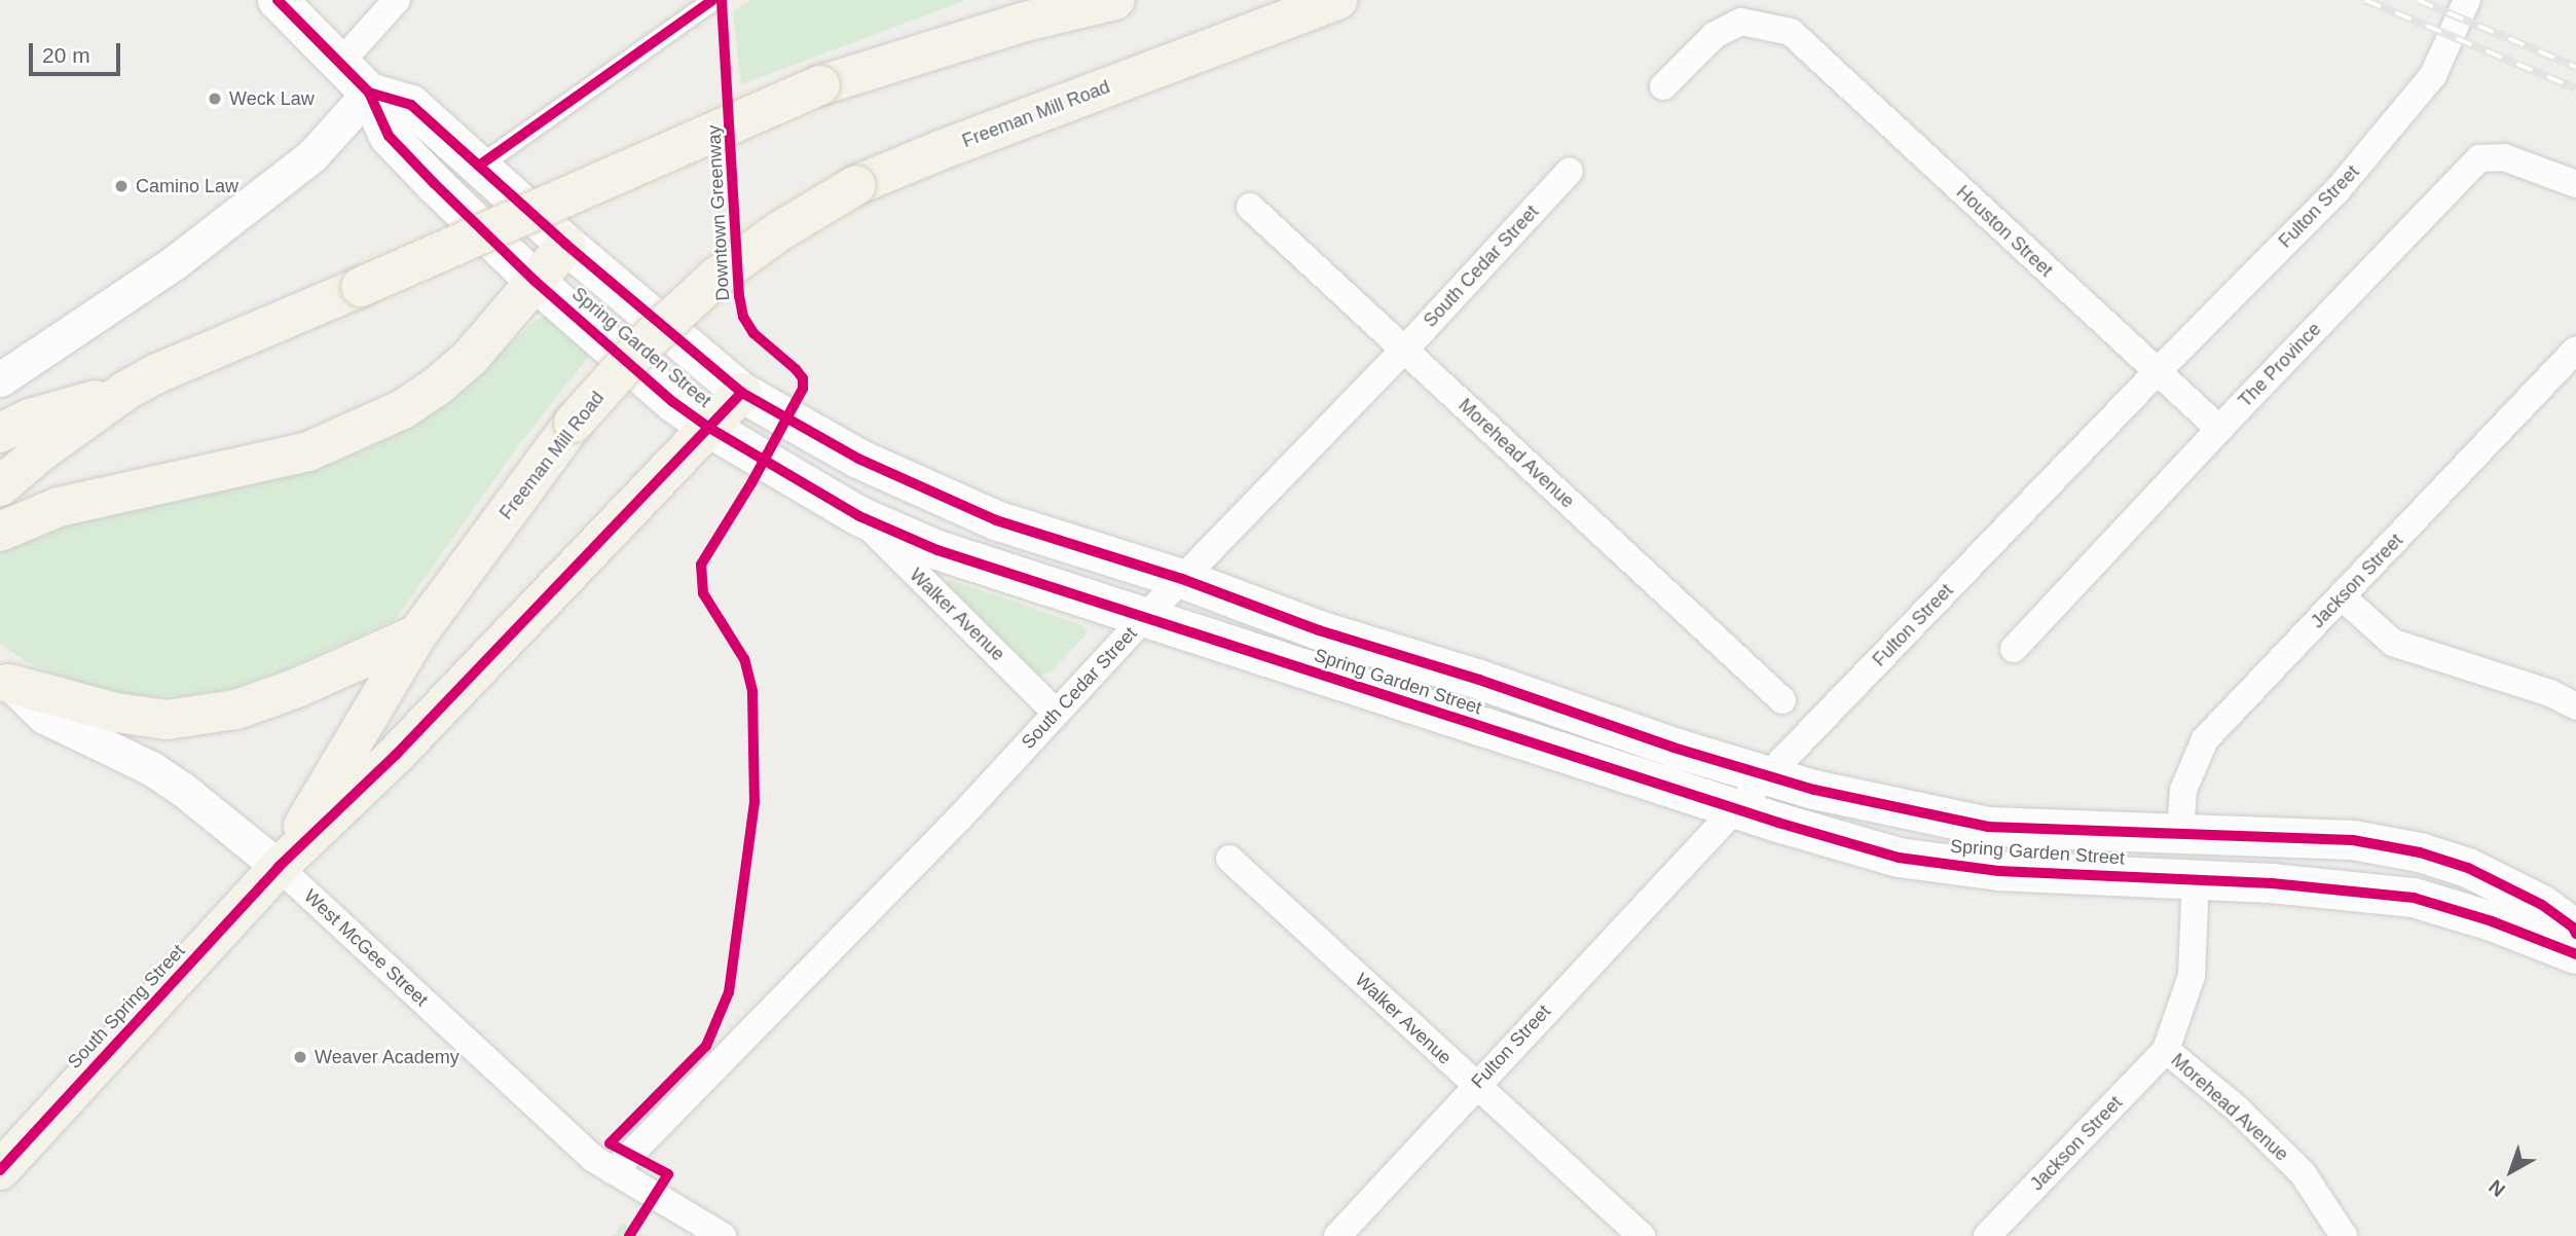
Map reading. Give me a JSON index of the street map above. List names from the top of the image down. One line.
{"streets":{"main road":["Freeman Mill Road","Spring Garden Street","South Spring Street"],"street":["Fulton Street","Houston Street","South Cedar Street","The Province","Morehead Avenue","Jackson Street","Walker Avenue","West McGee Street"],"cycle path":["Downtown Greenway"]},"crossings":[["Freeman Mill Road","West McGee Street"],["Freeman Mill Road","South Spring Street"],["Fulton Street","Houston Street"],["Fulton Street","Spring Garden Street"],["Fulton Street","Walker Avenue"],["Houston Street","The Province"],["South Cedar Street","Spring Garden Street"],["South Cedar Street","Morehead Avenue"],["South Cedar Street","Walker Avenue"],["South Cedar Street","West McGee Street"],["Spring Garden Street","Morehead Avenue"],["Spring Garden Street","Jackson Street"],["Spring Garden Street","Walker Avenue"],["Morehead Avenue","Jackson Street"],["West McGee Street","South Spring Street"]],"places":["Weck Law","Camino Law","Weaver Academy"],"scale_bar":"20 m","north":"bottom left"}
